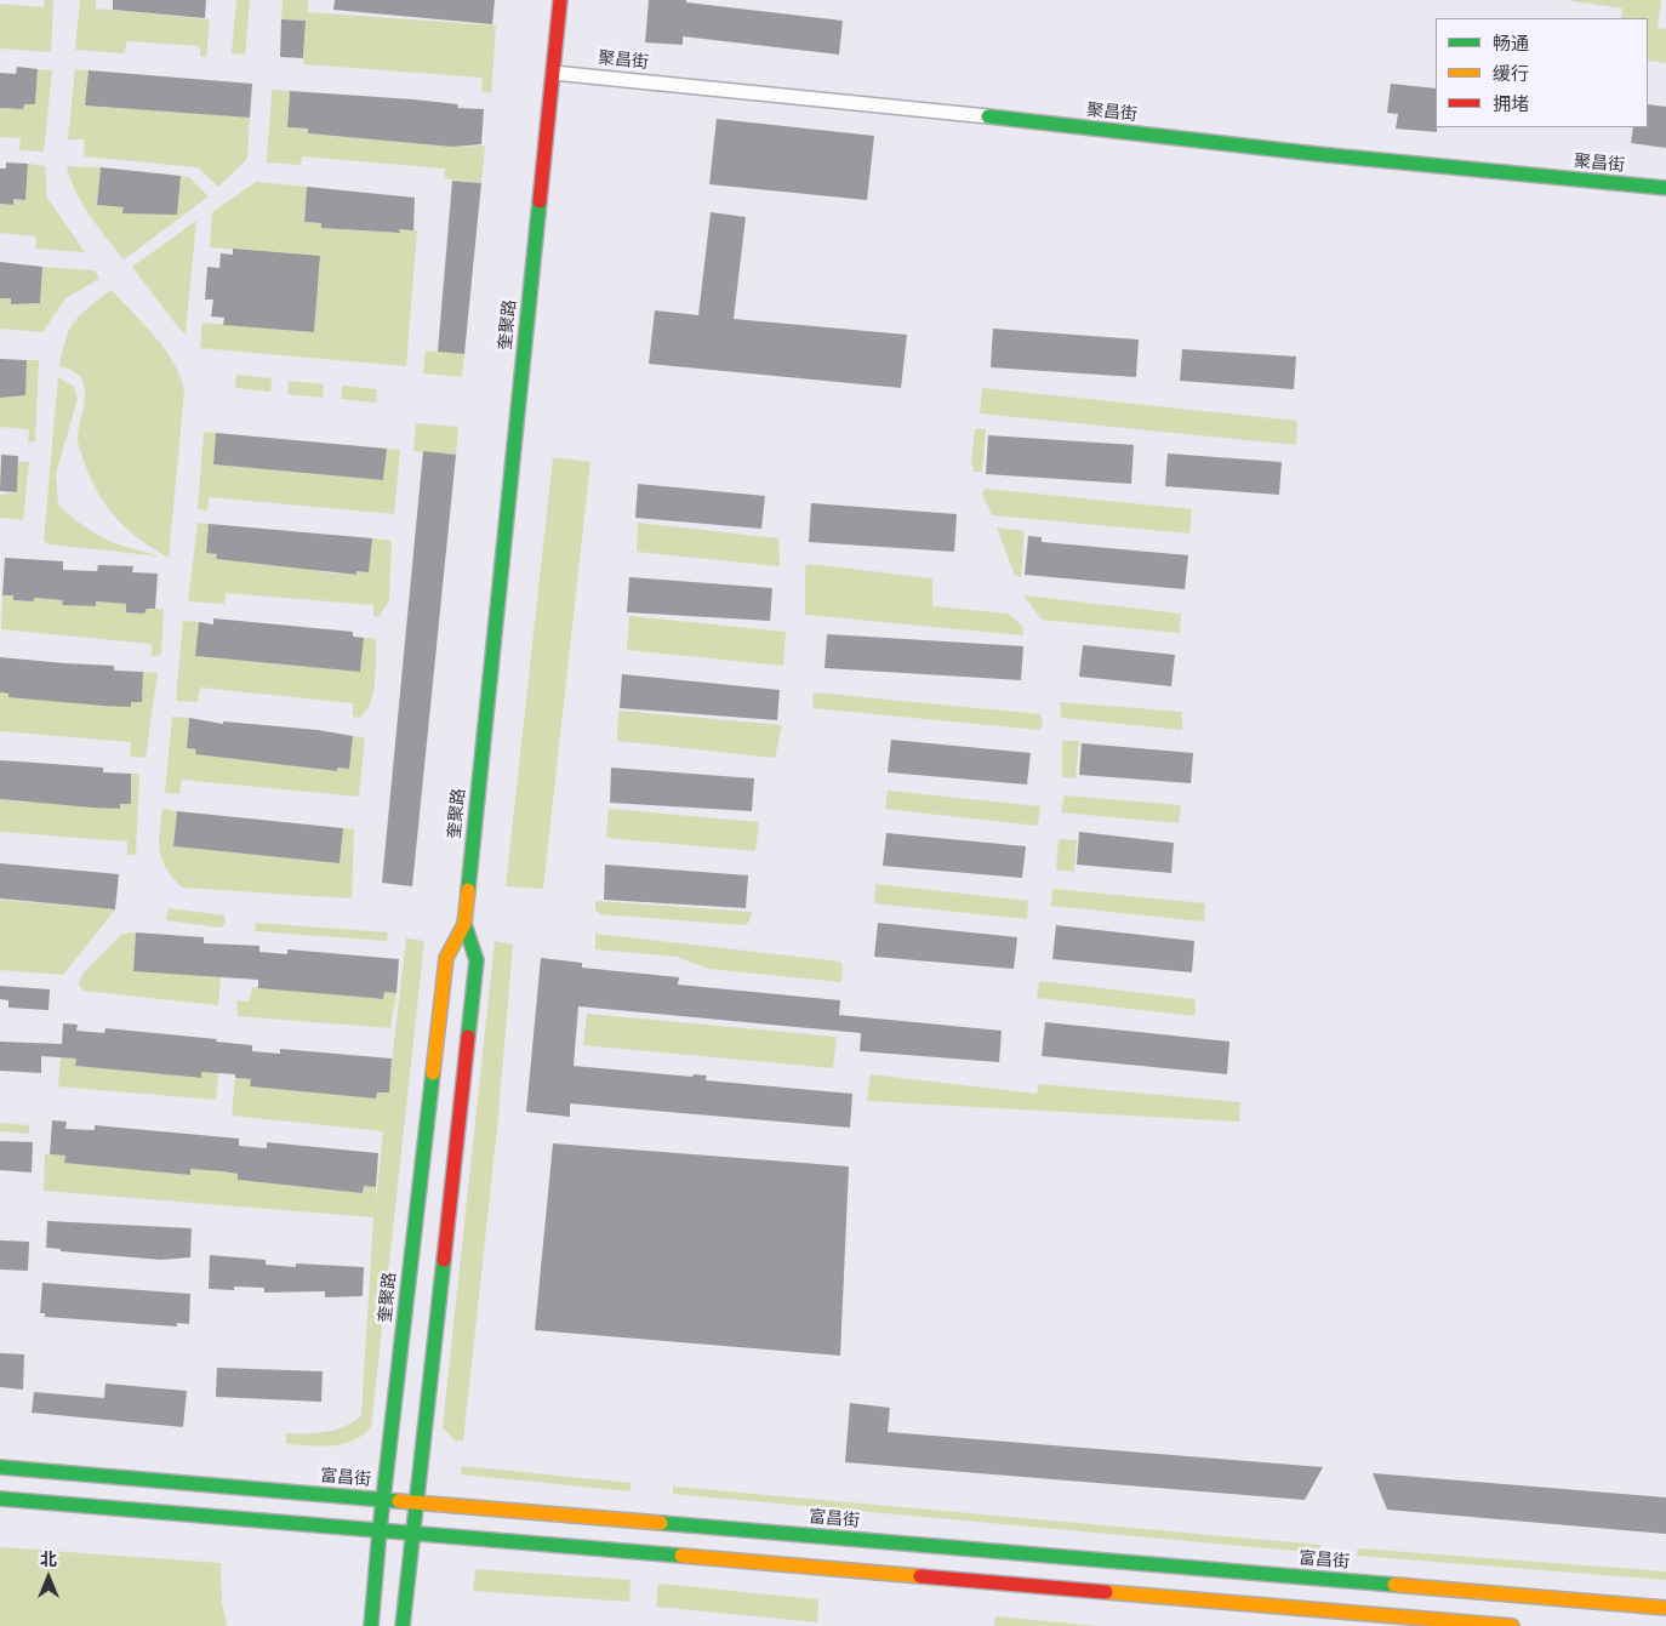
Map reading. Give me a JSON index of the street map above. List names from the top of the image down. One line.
{"streets":{"main road":["聚昌街","奎聚路","富昌街"]},"crossings":[["聚昌街","奎聚路"],["奎聚路","富昌街"]],"legend":["畅通","缓行","拥堵"],"north":"top"}
